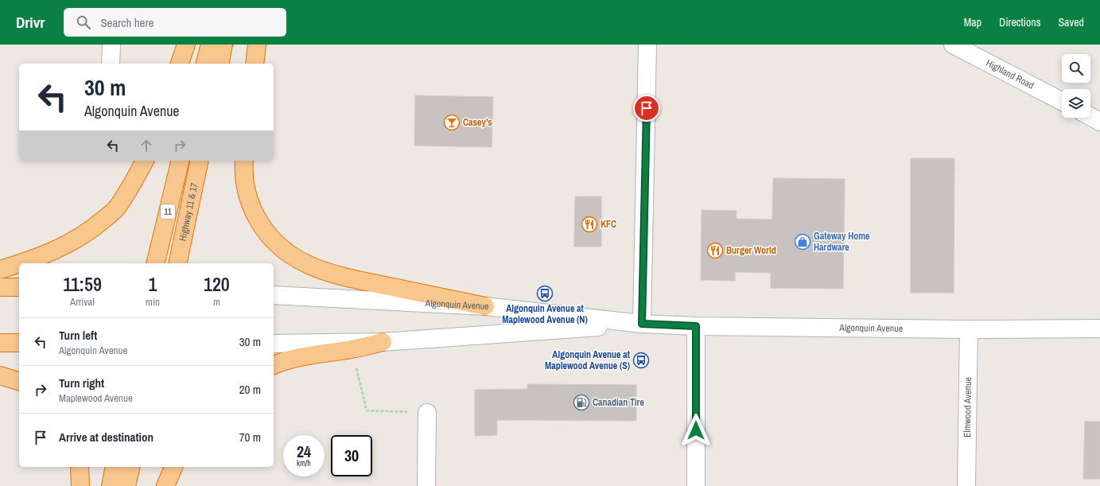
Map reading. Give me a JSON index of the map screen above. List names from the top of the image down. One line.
{"streets":{"highway":["11","Highway 11 & 17"],"main road":["Highland Road","Algonquin Avenue","Elmwood Avenue"]},"crossings":[["Algonquin Avenue","Elmwood Avenue"]],"places":{"bar":["Casey's"],"restaurant":["KFC","Burger World"],"shop":["Gateway Home Hardware"],"bus stop":["Algonquin Avenue at Maplewood Avenue (N)","Algonquin Avenue at Maplewood Avenue (S)"],"fuel station":["Canadian Tire"]},"page":{"header":"Drivr","search":"Search here","nav":["Map","Directions","Saved"],"turn":["30 m","Algonquin Avenue"],"eta":["11:59","Arrival","1","min","120","m"],"list":[{"name":"Turn left","note":"Algonquin Avenue","value":"30 m"},{"name":"Turn right","note":"Maplewood Avenue","value":"20 m"},{"name":"Arrive at destination","value":"70 m"}],"speed":"24 km/h","limit":"30"}}
